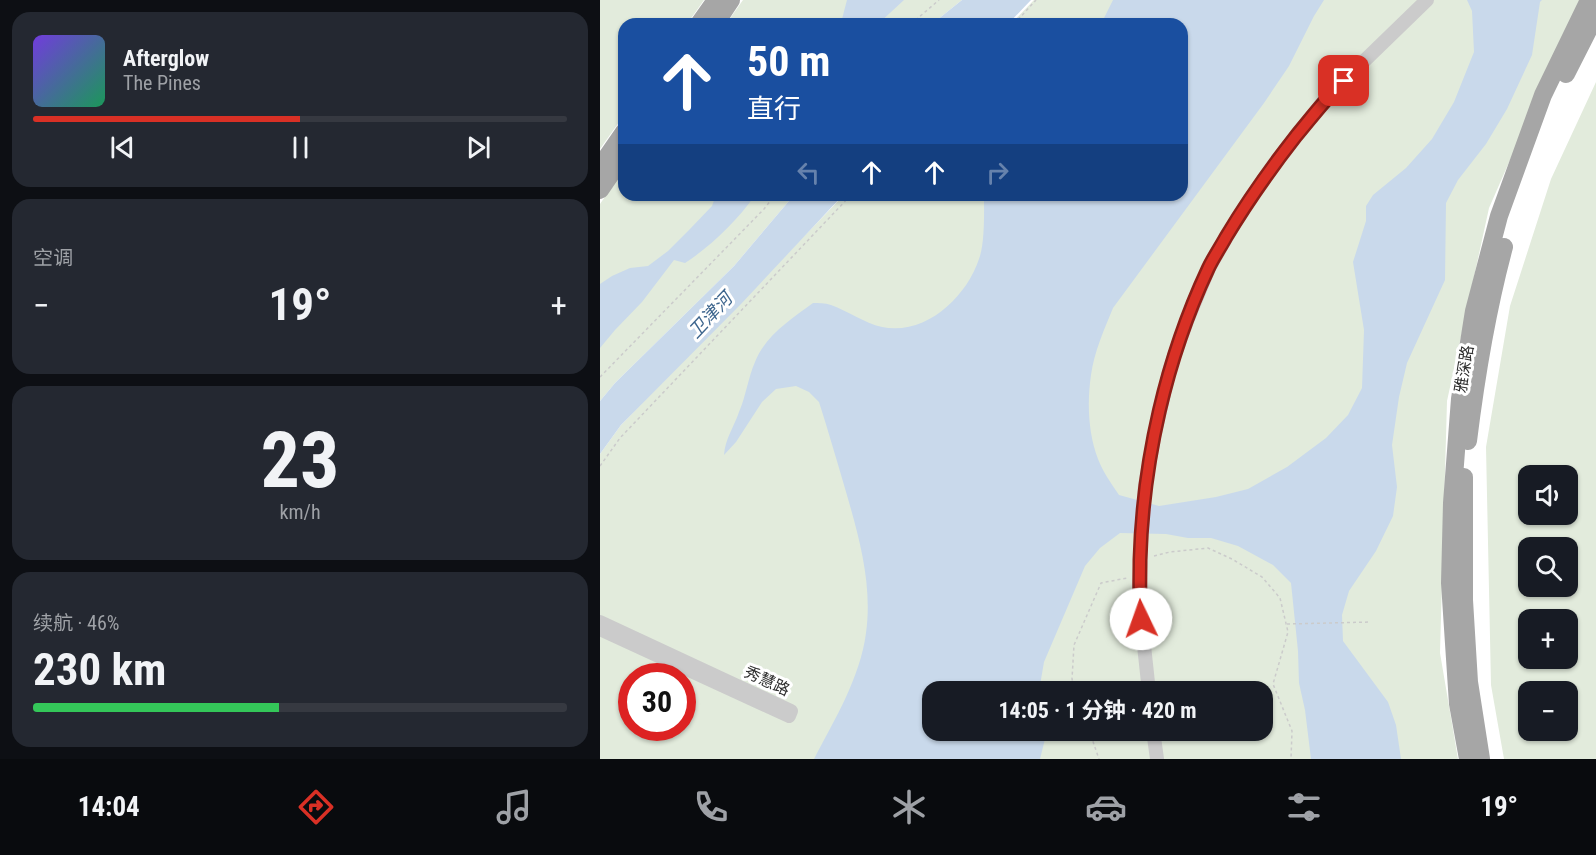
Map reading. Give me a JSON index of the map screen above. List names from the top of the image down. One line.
{"streets":{"main road":["雅深路"],"street":["秀慧路"]},"water":["卫津河"],"page":{"turn":["50 m","直行"],"song":["Afterglow","The Pines"],"tile":["空调",["23","km/h"],["续航 · 46%","230 km"]],"heat":["−","19°","+"],"map_buttons":["+","−"],"limit":"30","trip":"14:05 · 1 分钟 · 420 m","tabs":["14:04","19°"]}}
